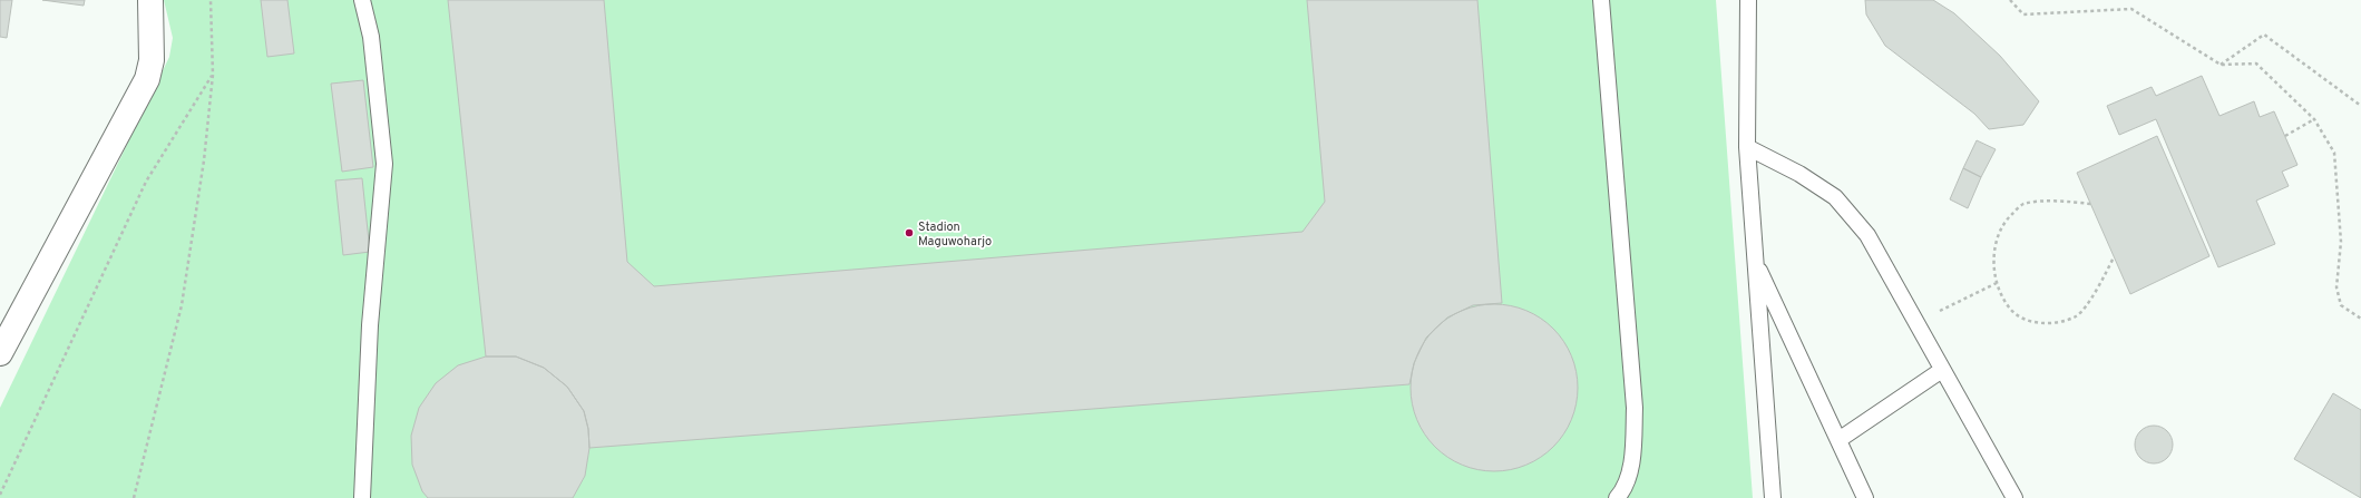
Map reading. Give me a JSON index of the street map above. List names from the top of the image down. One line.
{"places":["Stadion Maguwoharjo"]}
